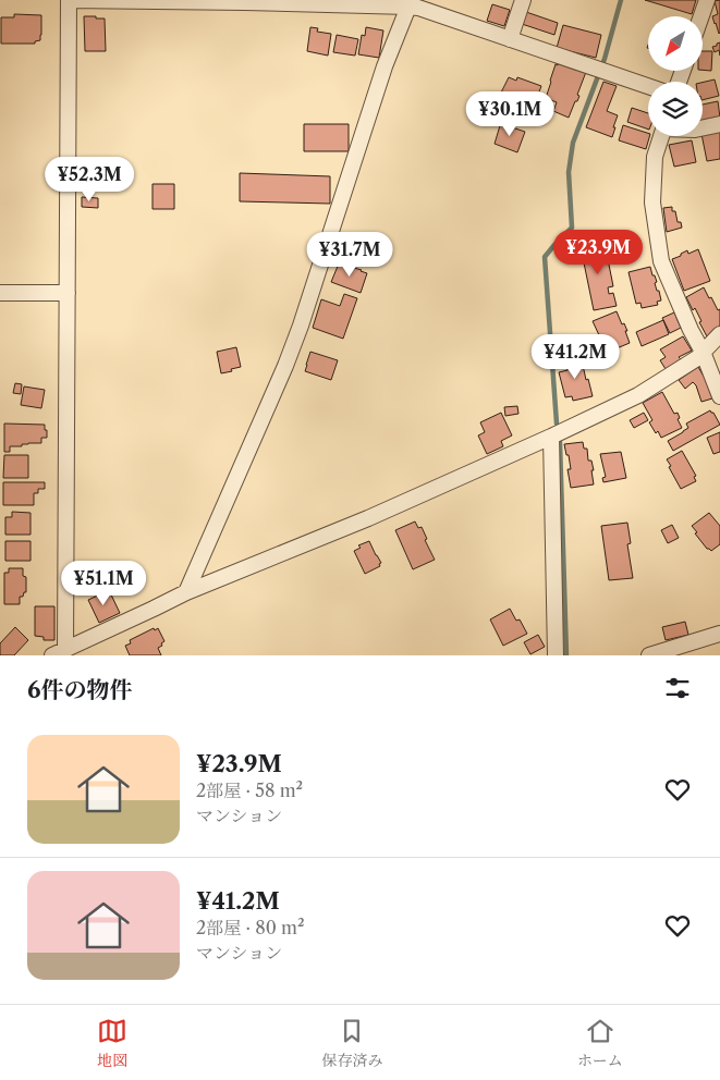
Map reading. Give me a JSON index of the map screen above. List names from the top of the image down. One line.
{"north":"bottom left","page":{"price":["¥30.1M","¥52.3M","¥23.9M","¥31.7M","¥41.2M","¥51.1M"],"heading":"6件の物件","list":[{"name":"¥23.9M","note":"2部屋 · 58 m² · マンション"},{"name":"¥41.2M","note":"2部屋 · 80 m² · マンション"}],"tabs":["地図","保存済み","ホーム"]}}
